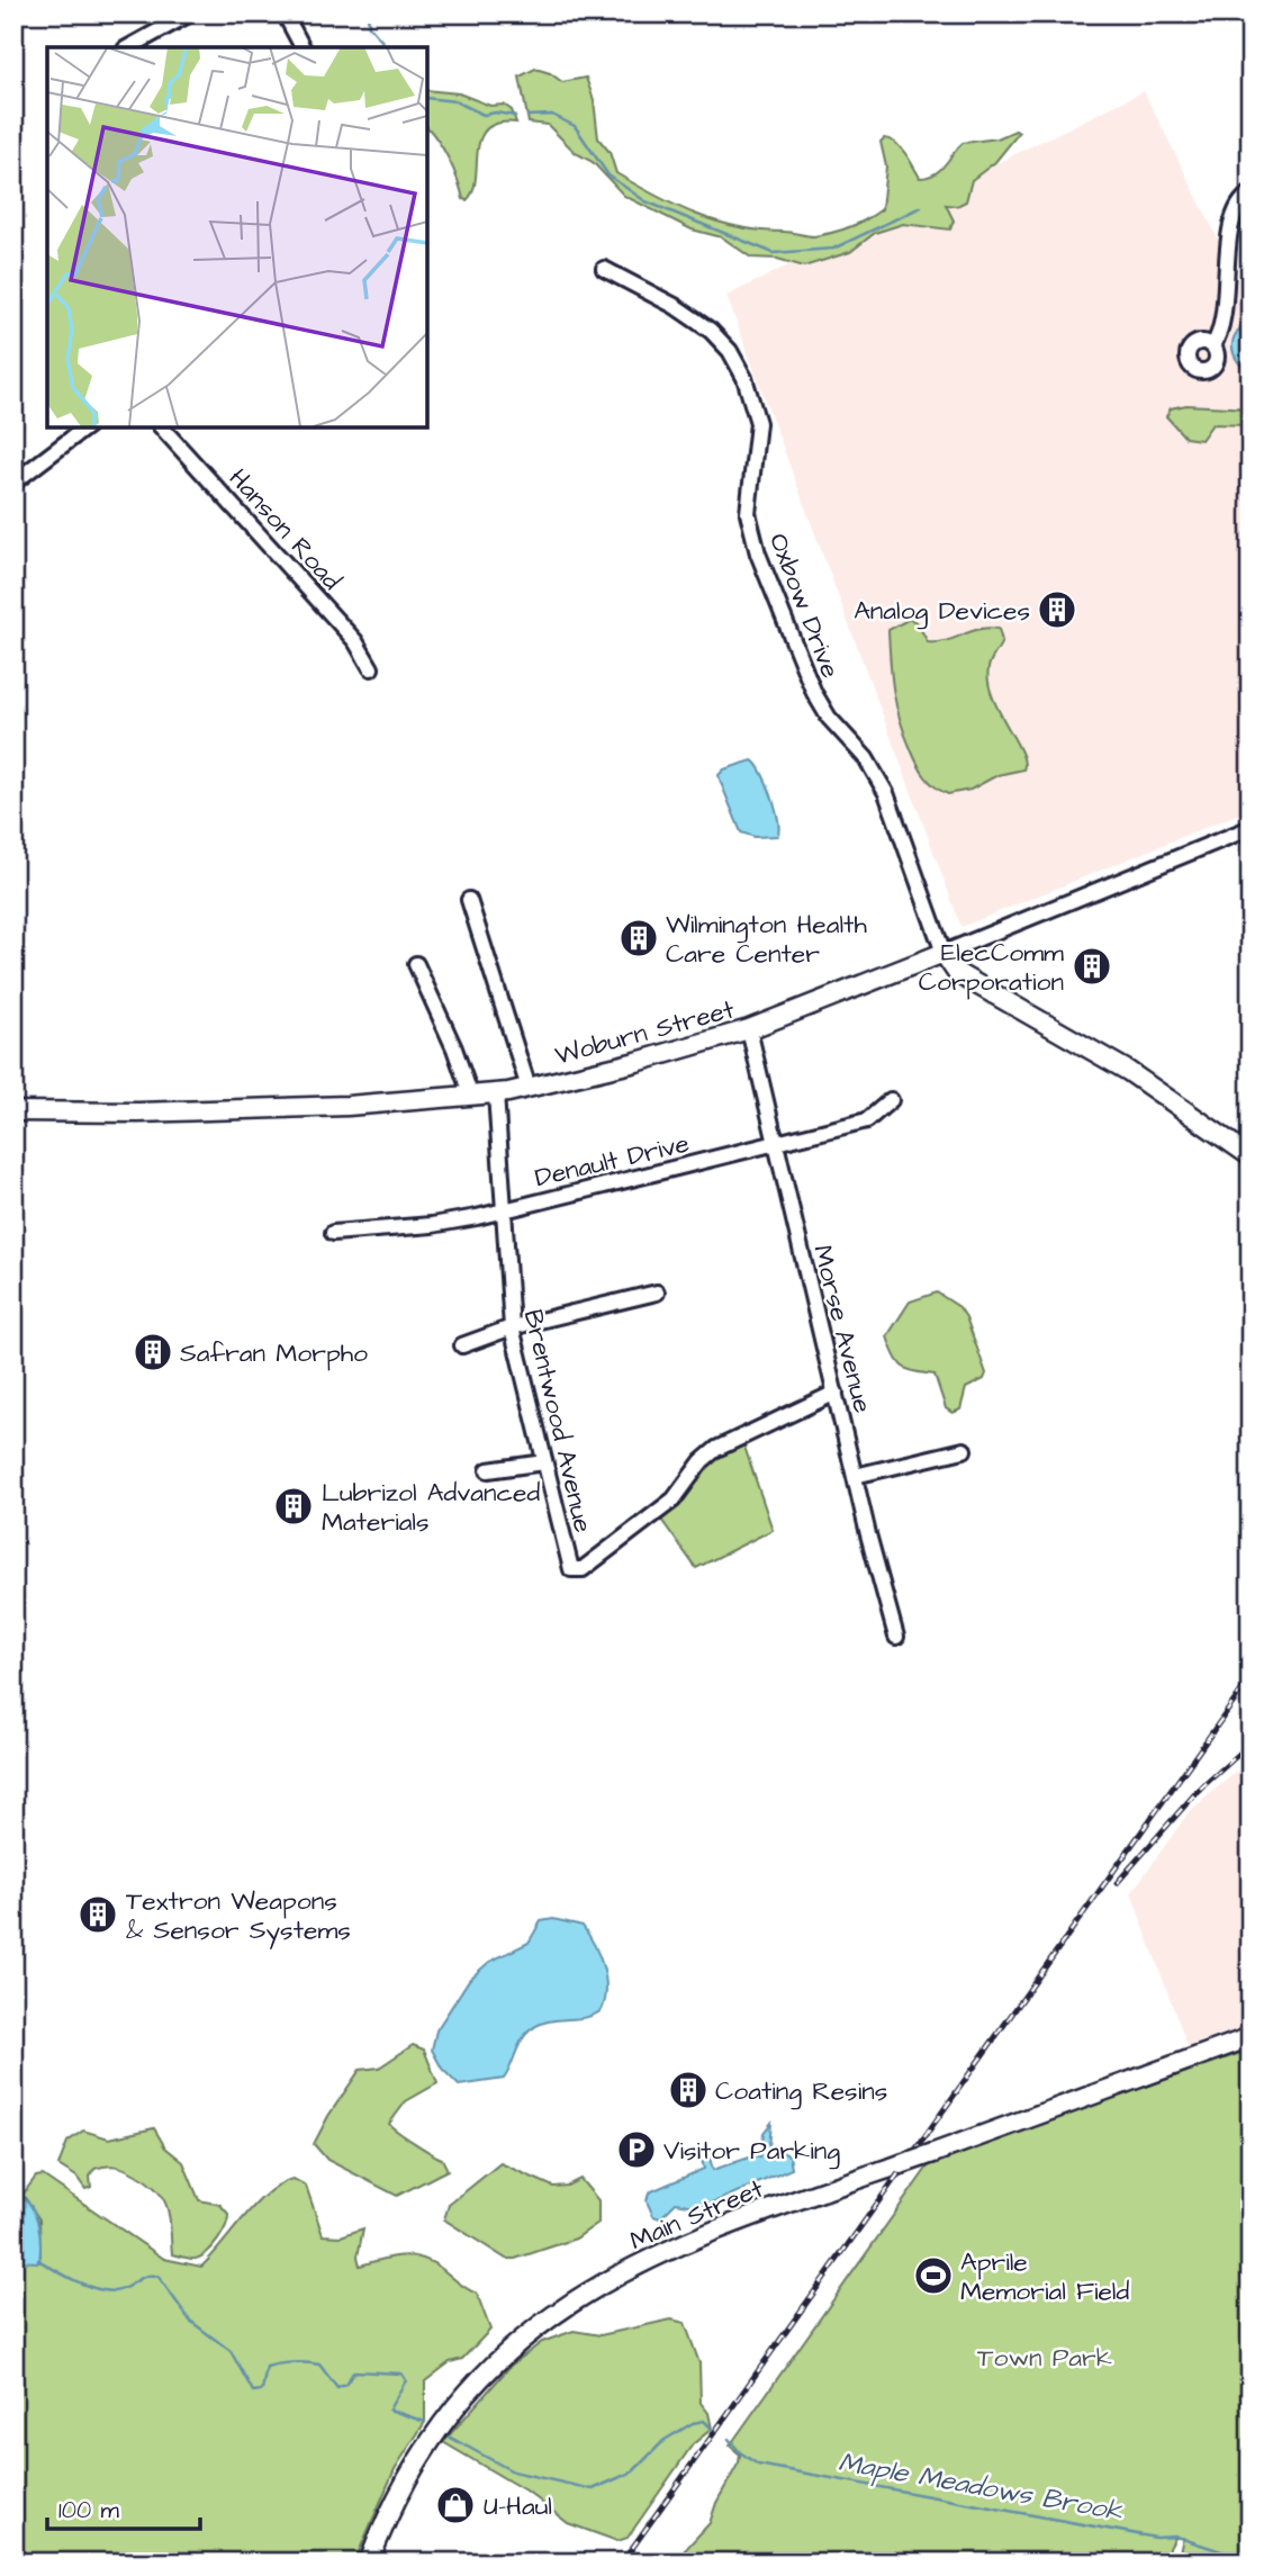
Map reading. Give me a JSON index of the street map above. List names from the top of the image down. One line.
{"streets":{"main road":["Woburn Street","Main Street"],"street":["Hanson Road","Oxbow Drive","Denault Drive","Morse Avenue","Brentwood Avenue"]},"crossings":[["Oxbow Drive","Woburn Street"],["Woburn Street","Morse Avenue"],["Woburn Street","Brentwood Avenue"],["Denault Drive","Morse Avenue"],["Denault Drive","Brentwood Avenue"],["Morse Avenue","Brentwood Avenue"]],"water":["Maple Meadows Brook"],"parks":["Town Park"],"places":{"building":["Analog Devices","Wilmington Health Care Center","ElecComm Corporation","Safran Morpho","Lubrizol Advanced Materials","Textron Weapons & Sensor Systems","Coating Resins"],"parking":["Visitor Parking"],"sports":["Aprile Memorial Field"],"shop":["U-Haul"]},"scale_bar":"100 m"}
